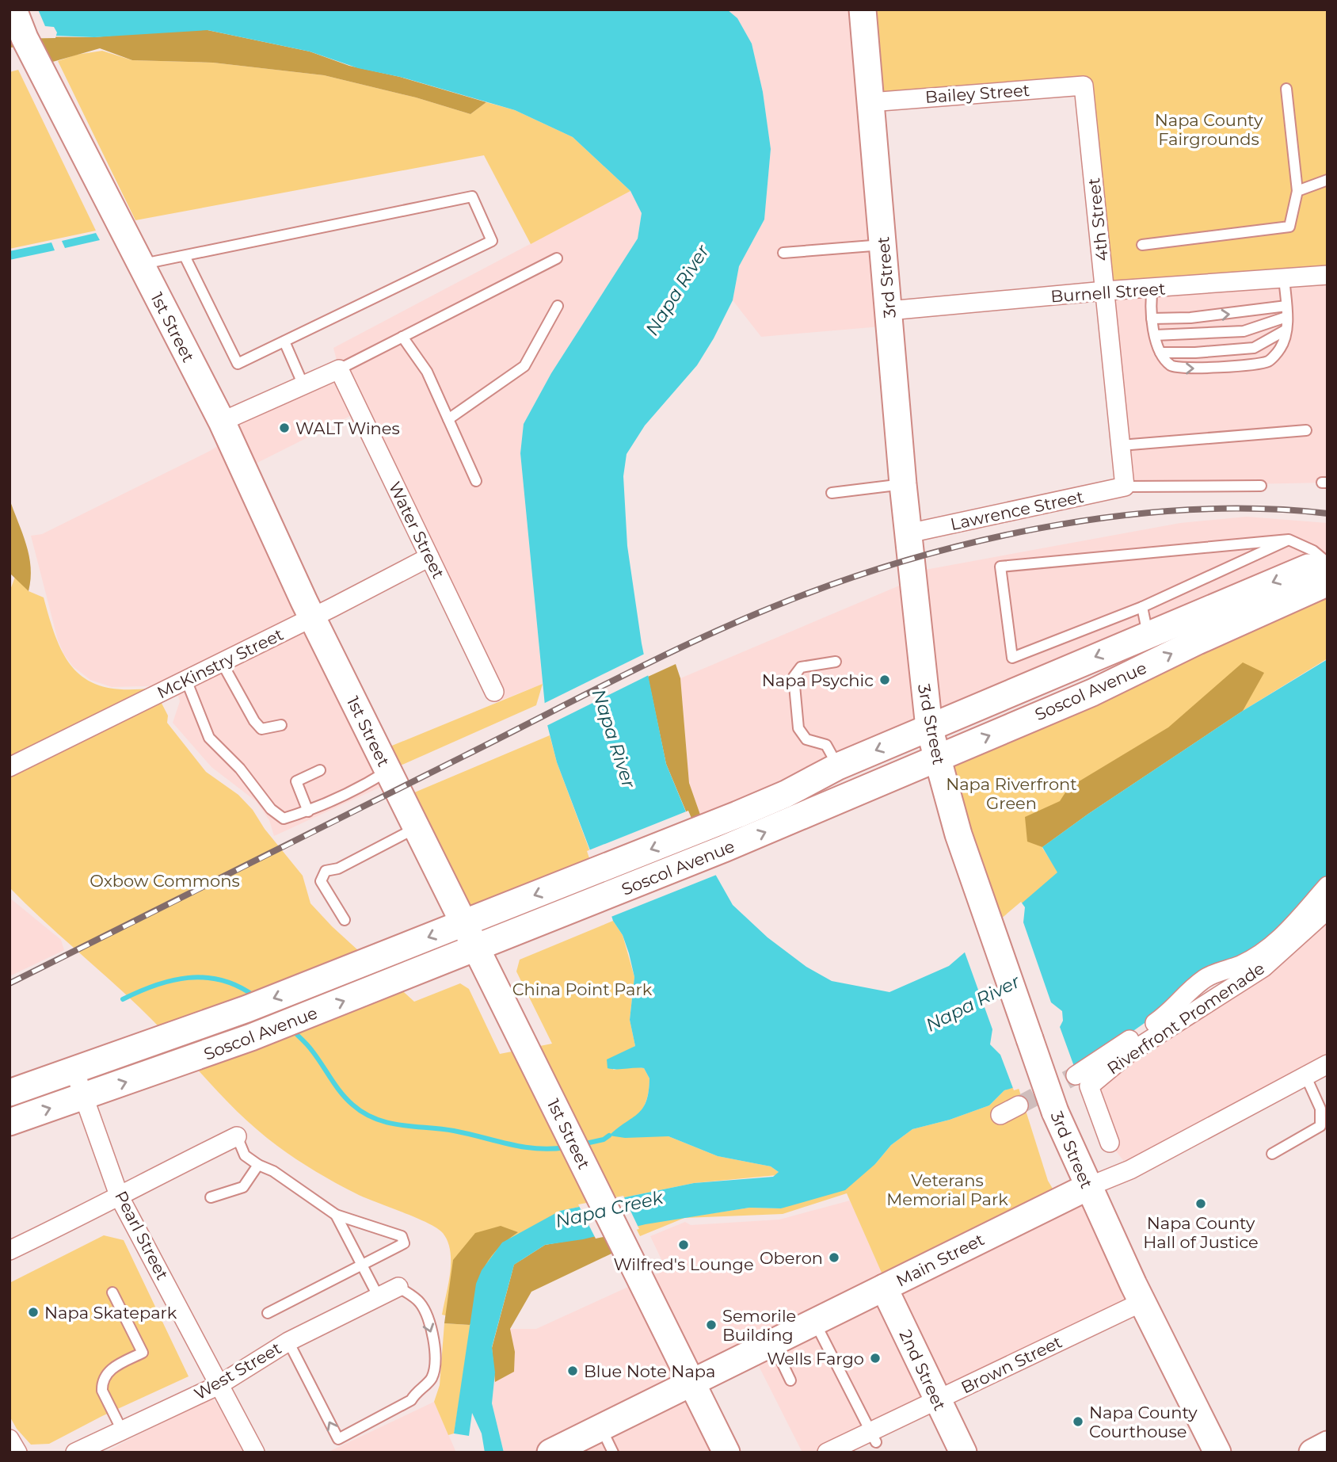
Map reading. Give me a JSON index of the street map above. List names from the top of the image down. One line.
{"streets":{"main road":["3rd Street","1st Street","Soscol Avenue","Main Street","2nd Street"],"street":["Bailey Street","4th Street","Burnell Street","Lawrence Street","Water Street","McKinstry Street","Riverfront Promenade","Pearl Street","Brown Street","West Street"]},"crossings":[["Bailey Street","4th Street"],["Bailey Street","3rd Street"],["4th Street","Burnell Street"],["4th Street","Lawrence Street"],["3rd Street","Burnell Street"],["3rd Street","Lawrence Street"],["3rd Street","Soscol Avenue"],["3rd Street","Main Street"],["3rd Street","Brown Street"],["1st Street","McKinstry Street"],["1st Street","Soscol Avenue"],["1st Street","Main Street"],["Water Street","McKinstry Street"],["Soscol Avenue","Pearl Street"],["Pearl Street","West Street"],["Main Street","2nd Street"],["Brown Street","2nd Street"]],"water":["Napa River","Napa Creek"],"parks":["Napa County Fairgrounds","Napa Riverfront Green","Oxbow Commons","China Point Park","Veterans Memorial Park"],"places":["WALT Wines","Napa Psychic","Napa County Hall of Justice","Wilfred's Lounge","Oberon","Napa Skatepark","Semorile Building","Wells Fargo","Blue Note Napa","Napa County Courthouse"]}
